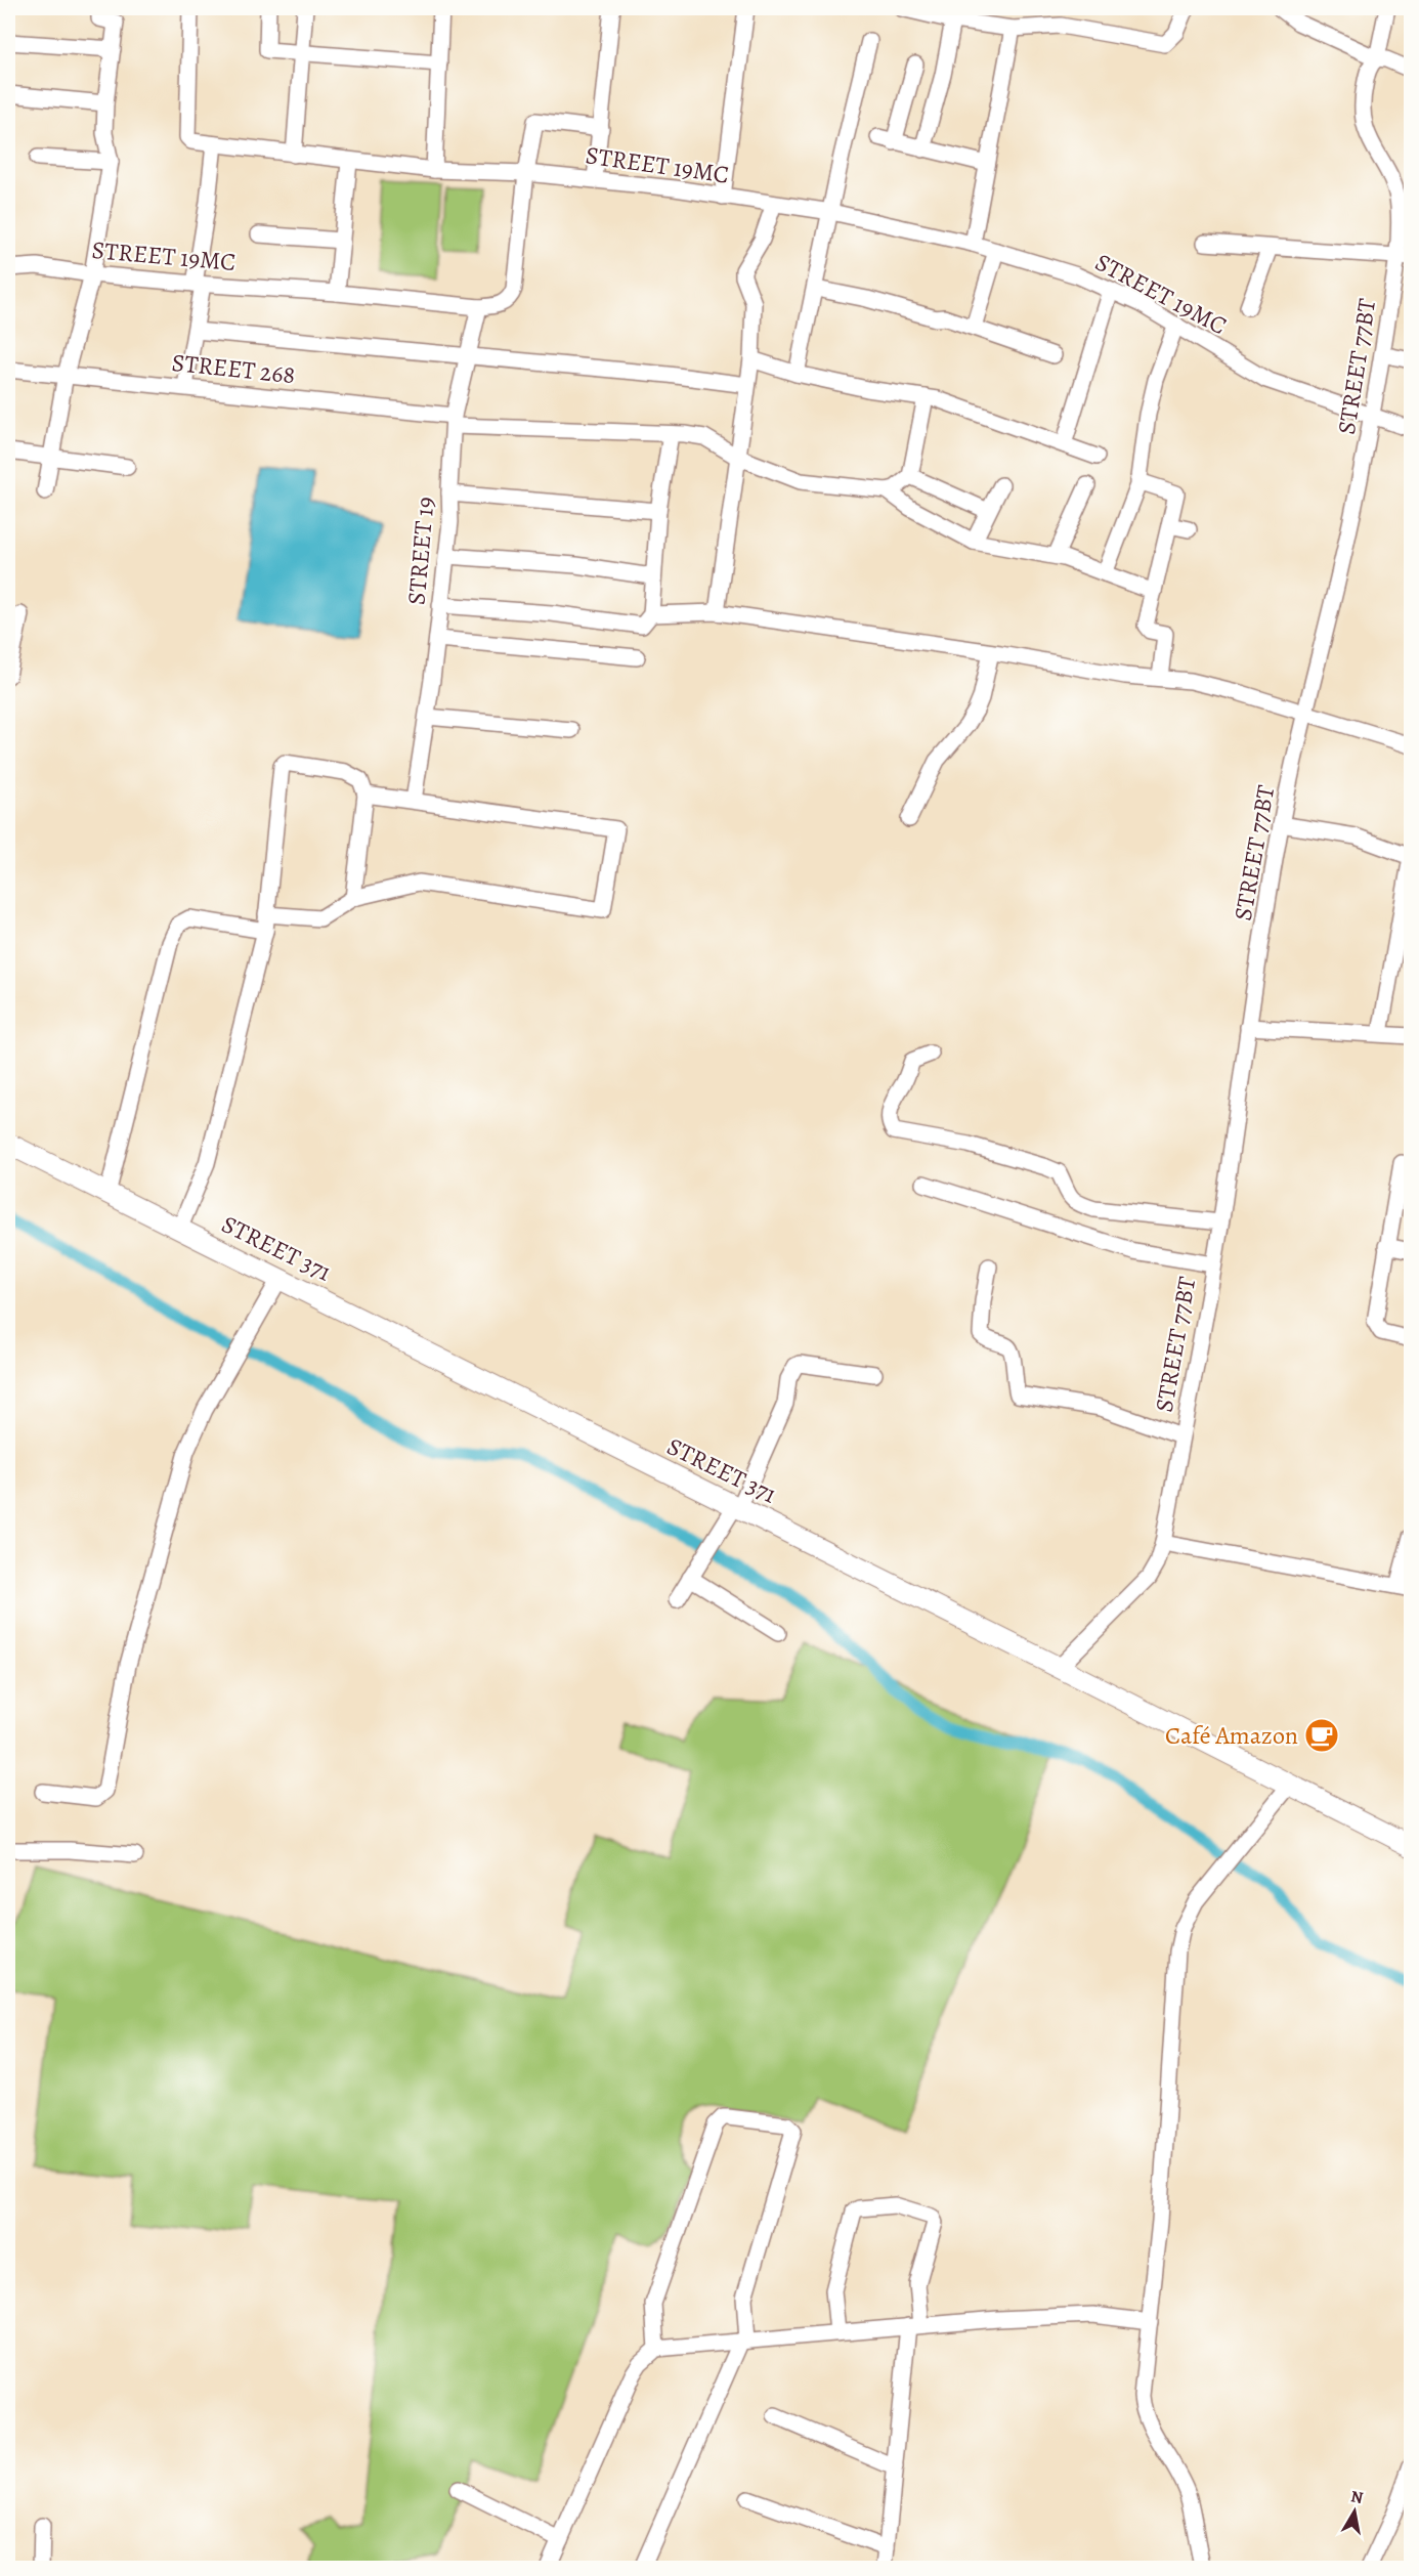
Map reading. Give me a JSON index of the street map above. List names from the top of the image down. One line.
{"streets":{"main road":["STREET 371"],"street":["STREET 19MC","STREET 77BT","STREET 268","STREET 19"]},"crossings":[["STREET 19MC","STREET 77BT"],["STREET 19MC","STREET 19"],["STREET 77BT","STREET 371"],["STREET 268","STREET 19"]],"places":{"cafe":["Café Amazon"]},"north":"top"}
